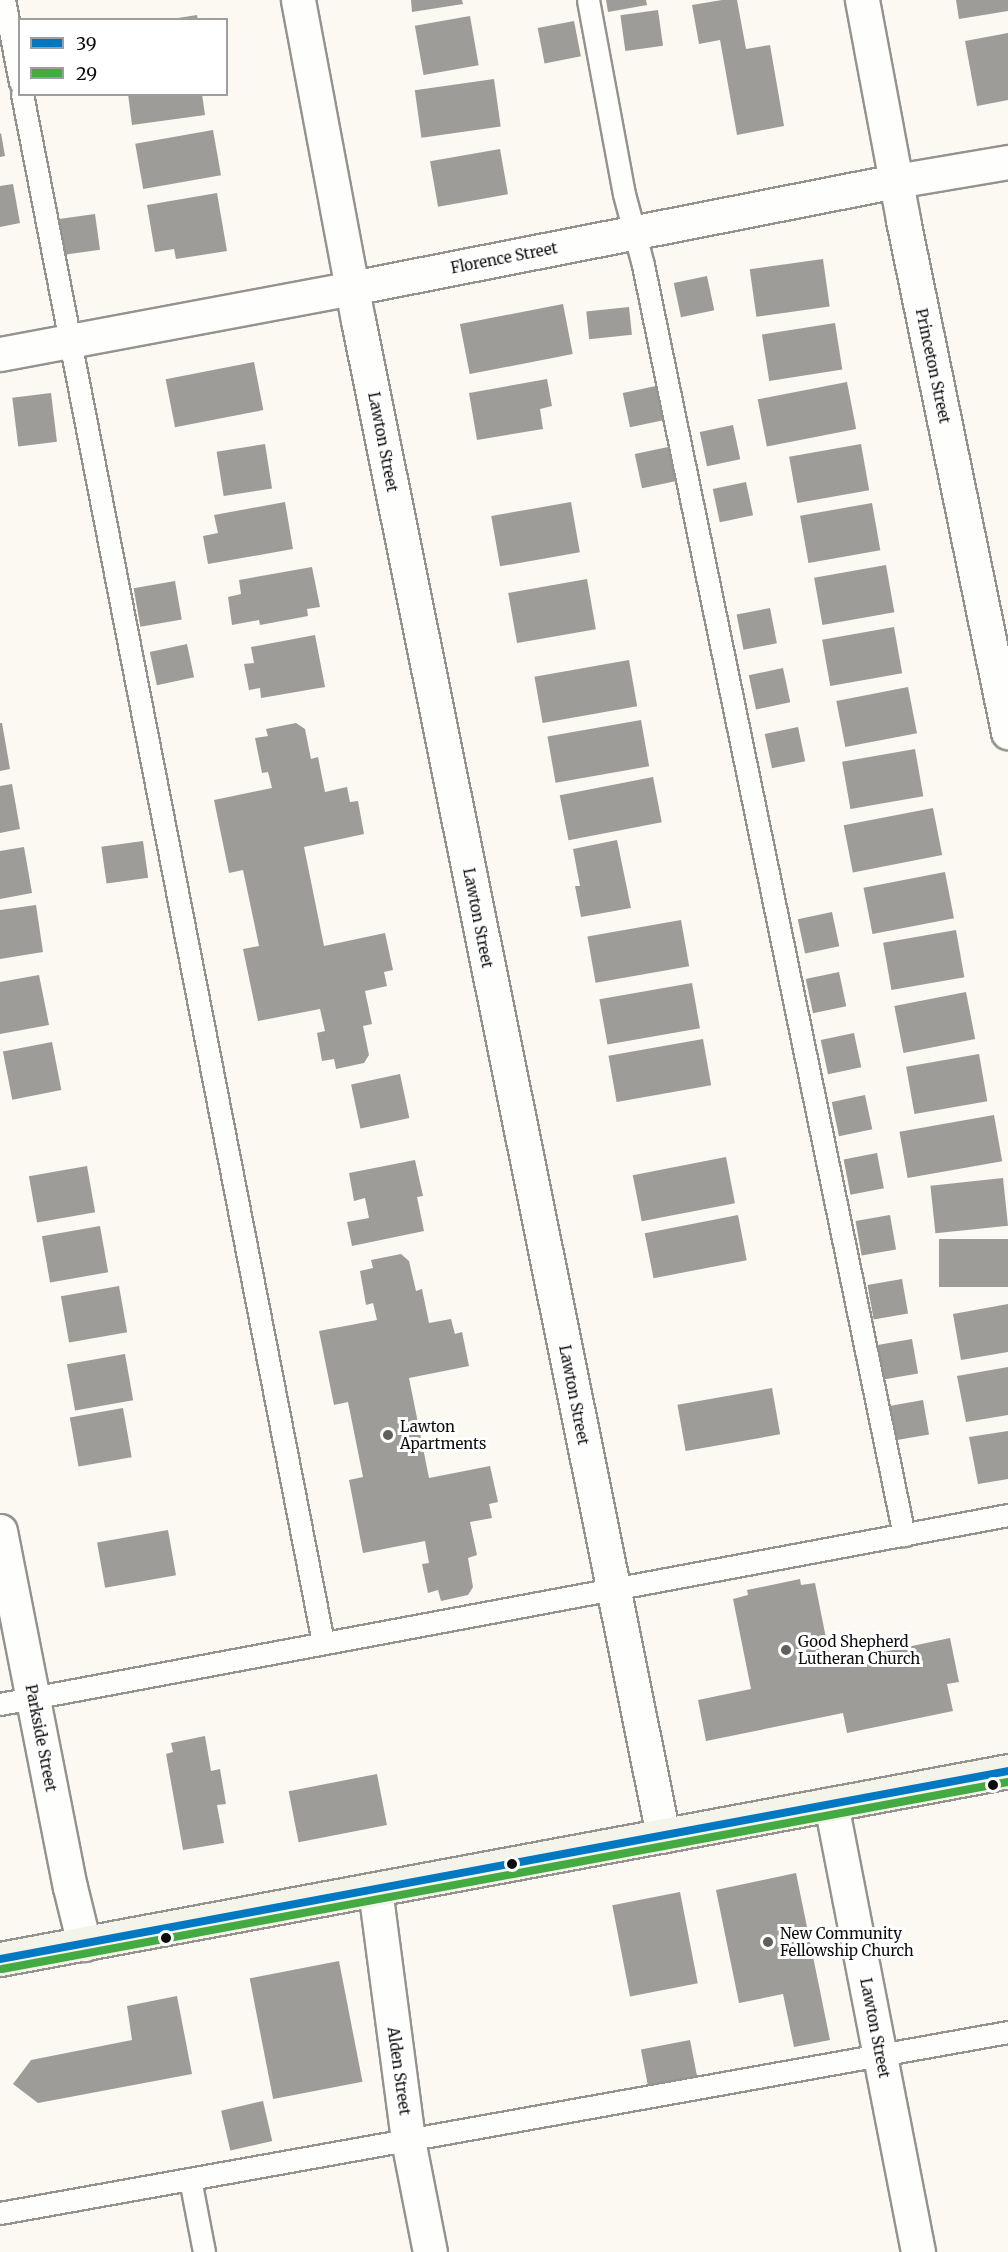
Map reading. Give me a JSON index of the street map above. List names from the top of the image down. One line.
{"streets":{"street":["Florence Street","Princeton Street","Lawton Street","Parkside Street","Alden Street"]},"crossings":[["Florence Street","Princeton Street"],["Florence Street","Lawton Street"]],"places":["Lawton Apartments","Good Shepherd Lutheran Church","New Community Fellowship Church"],"lines":["transit line 39","transit line 29"],"legend":["39","29"]}
